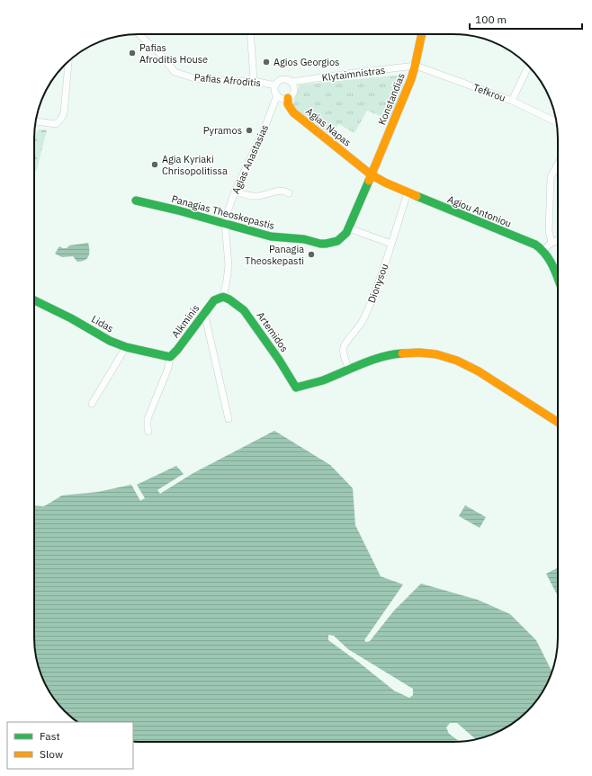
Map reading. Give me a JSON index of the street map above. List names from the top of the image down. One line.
{"streets":{"street":["Klytaimnistras","Pafias Afroditis","Tefkrou","Konstandias","Agias Napas","Agias Anastasias","Agiou Antoniou","Panagias Theoskepastis","Dionysou","Alkminis","Lidas","Artemidos"]},"crossings":[["Klytaimnistras","Pafias Afroditis"],["Klytaimnistras","Tefkrou"],["Klytaimnistras","Konstandias"],["Klytaimnistras","Agias Napas"],["Klytaimnistras","Agias Anastasias"],["Pafias Afroditis","Agias Napas"],["Pafias Afroditis","Agias Anastasias"],["Tefkrou","Konstandias"],["Konstandias","Agiou Antoniou"],["Konstandias","Panagias Theoskepastis"],["Agias Napas","Agias Anastasias"],["Agias Napas","Agiou Antoniou"],["Agias Anastasias","Panagias Theoskepastis"],["Agiou Antoniou","Panagias Theoskepastis"],["Agiou Antoniou","Dionysou"],["Dionysou","Artemidos"],["Alkminis","Lidas"],["Alkminis","Artemidos"]],"places":["Pafias Afroditis House","Agios Georgios","Pyramos","Agia Kyriaki Chrisopolitissa","Panagia Theoskepasti"],"legend":["Fast","Slow"],"scale_bar":"100 m"}
